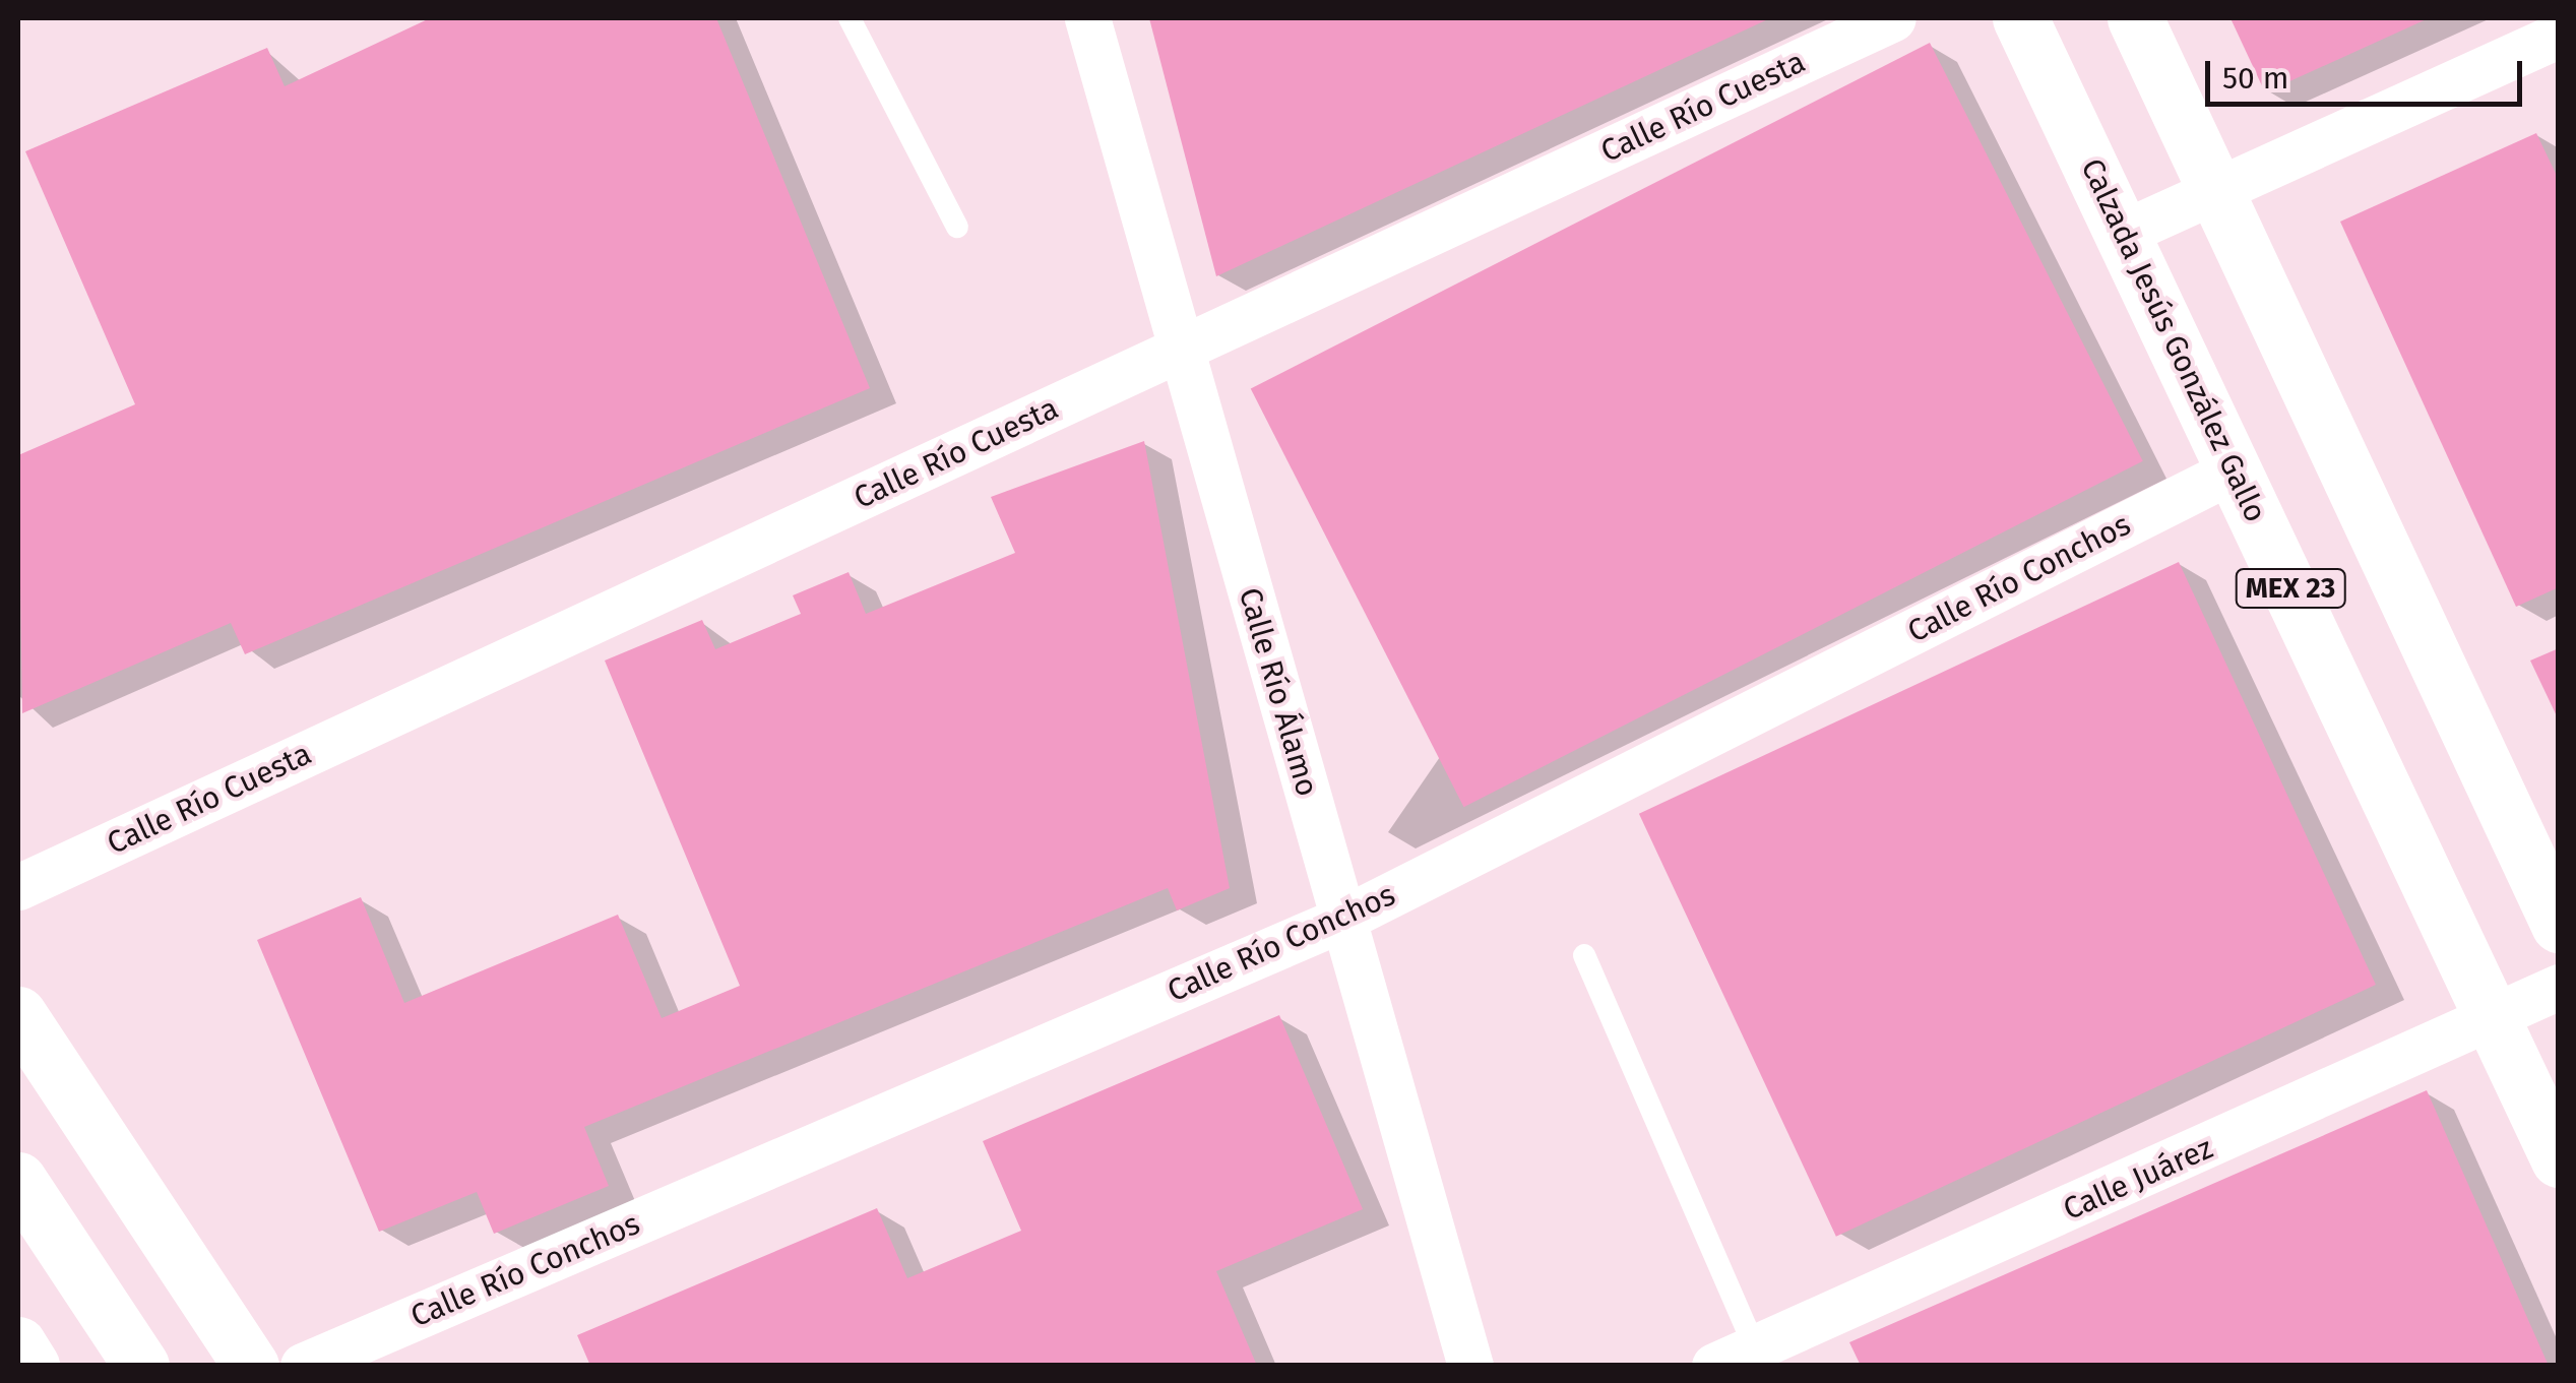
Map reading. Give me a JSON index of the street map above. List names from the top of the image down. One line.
{"streets":{"main road":["Calzada Jesús González Gallo","MEX 23"],"street":["Calle Río Cuesta","Calle Río Conchos","Calle Río Álamo","Calle Juárez"]},"crossings":[["Calle Río Cuesta","Calle Río Álamo"],["Calzada Jesús González Gallo","Calle Río Conchos"],["Calzada Jesús González Gallo","Calle Juárez"],["Calle Río Conchos","Calle Río Álamo"]],"scale_bar":"50 m"}
